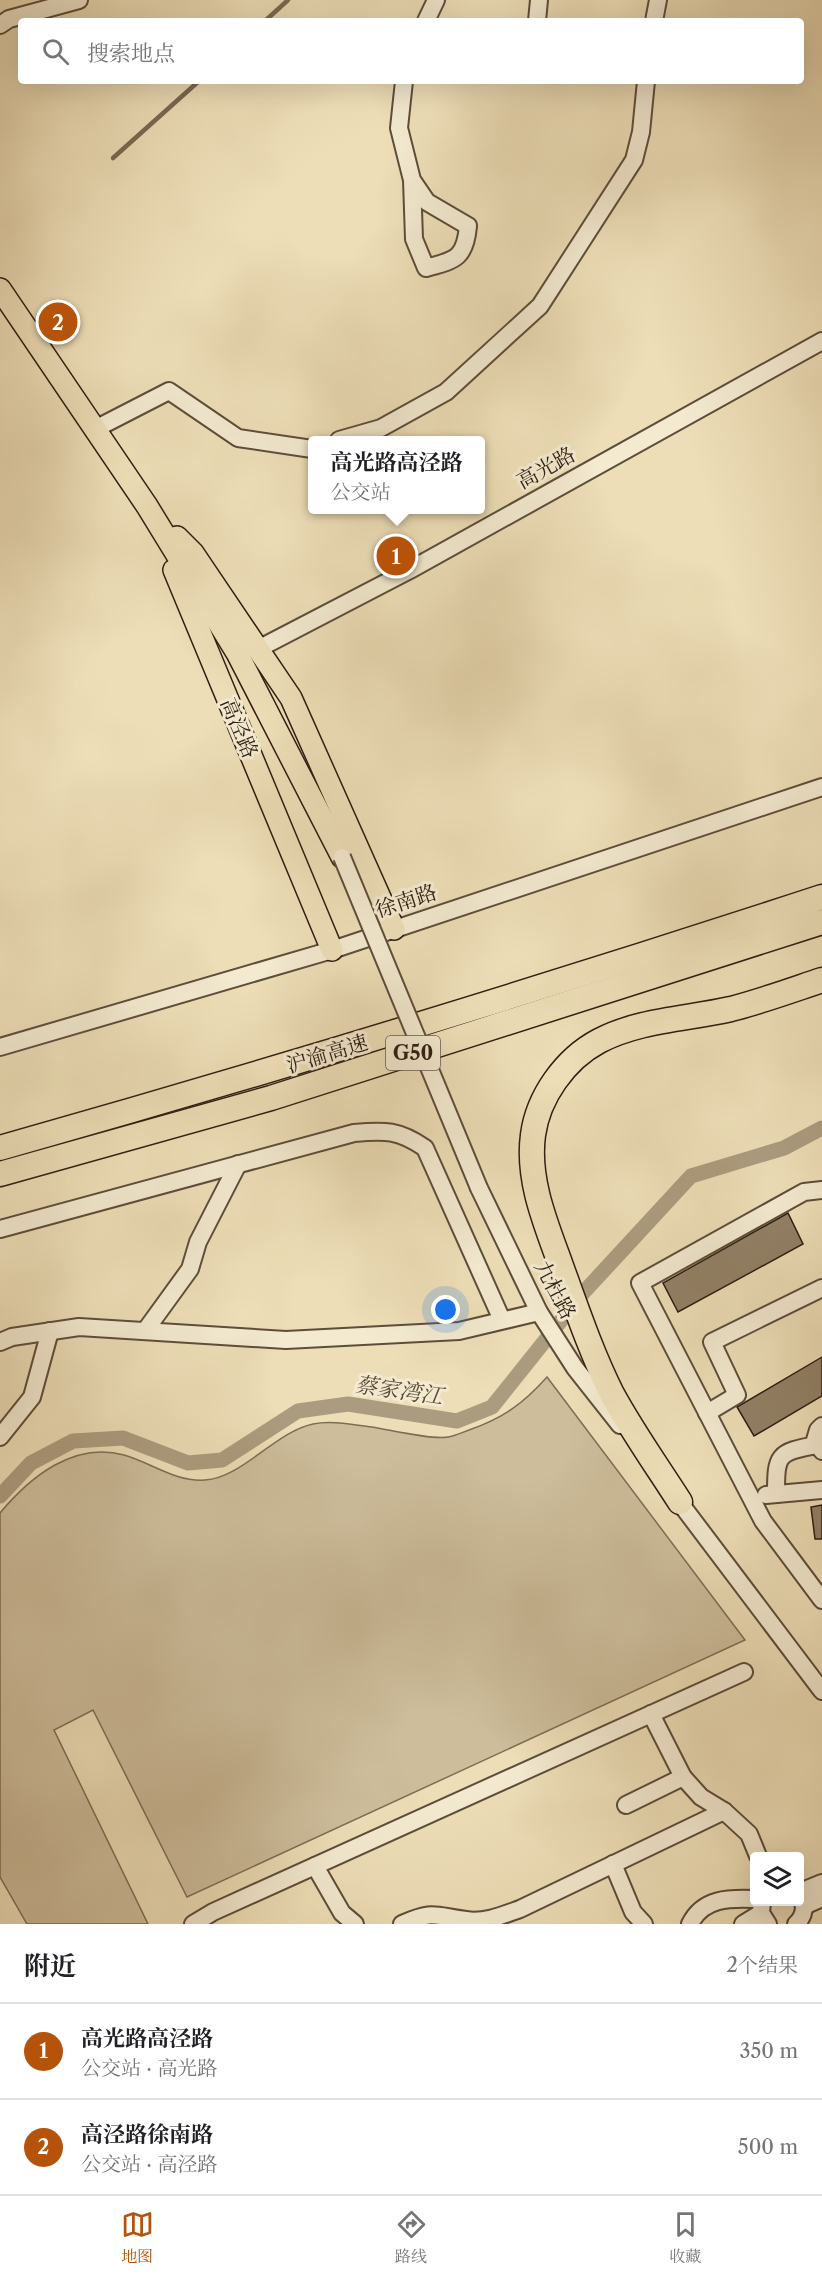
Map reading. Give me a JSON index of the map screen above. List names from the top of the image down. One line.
{"streets":{"highway":["G50","沪渝高速"],"main road":["高泾路"],"street":["高光路","徐南路","九杜路"]},"crossings":[["高光路","高泾路"],["高泾路","徐南路"],["高泾路","九杜路"]],"water":["蔡家湾江"],"page":{"search":"搜索地点","pins":["2","1"],"popup":["高光路高泾路","公交站"],"heading":["附近","2个结果"],"list":[{"mark":"1","name":"高光路高泾路","note":"公交站 · 高光路","value":"350 m"},{"mark":"2","name":"高泾路徐南路","note":"公交站 · 高泾路","value":"500 m"}],"nav":["地图","路线","收藏"]}}
